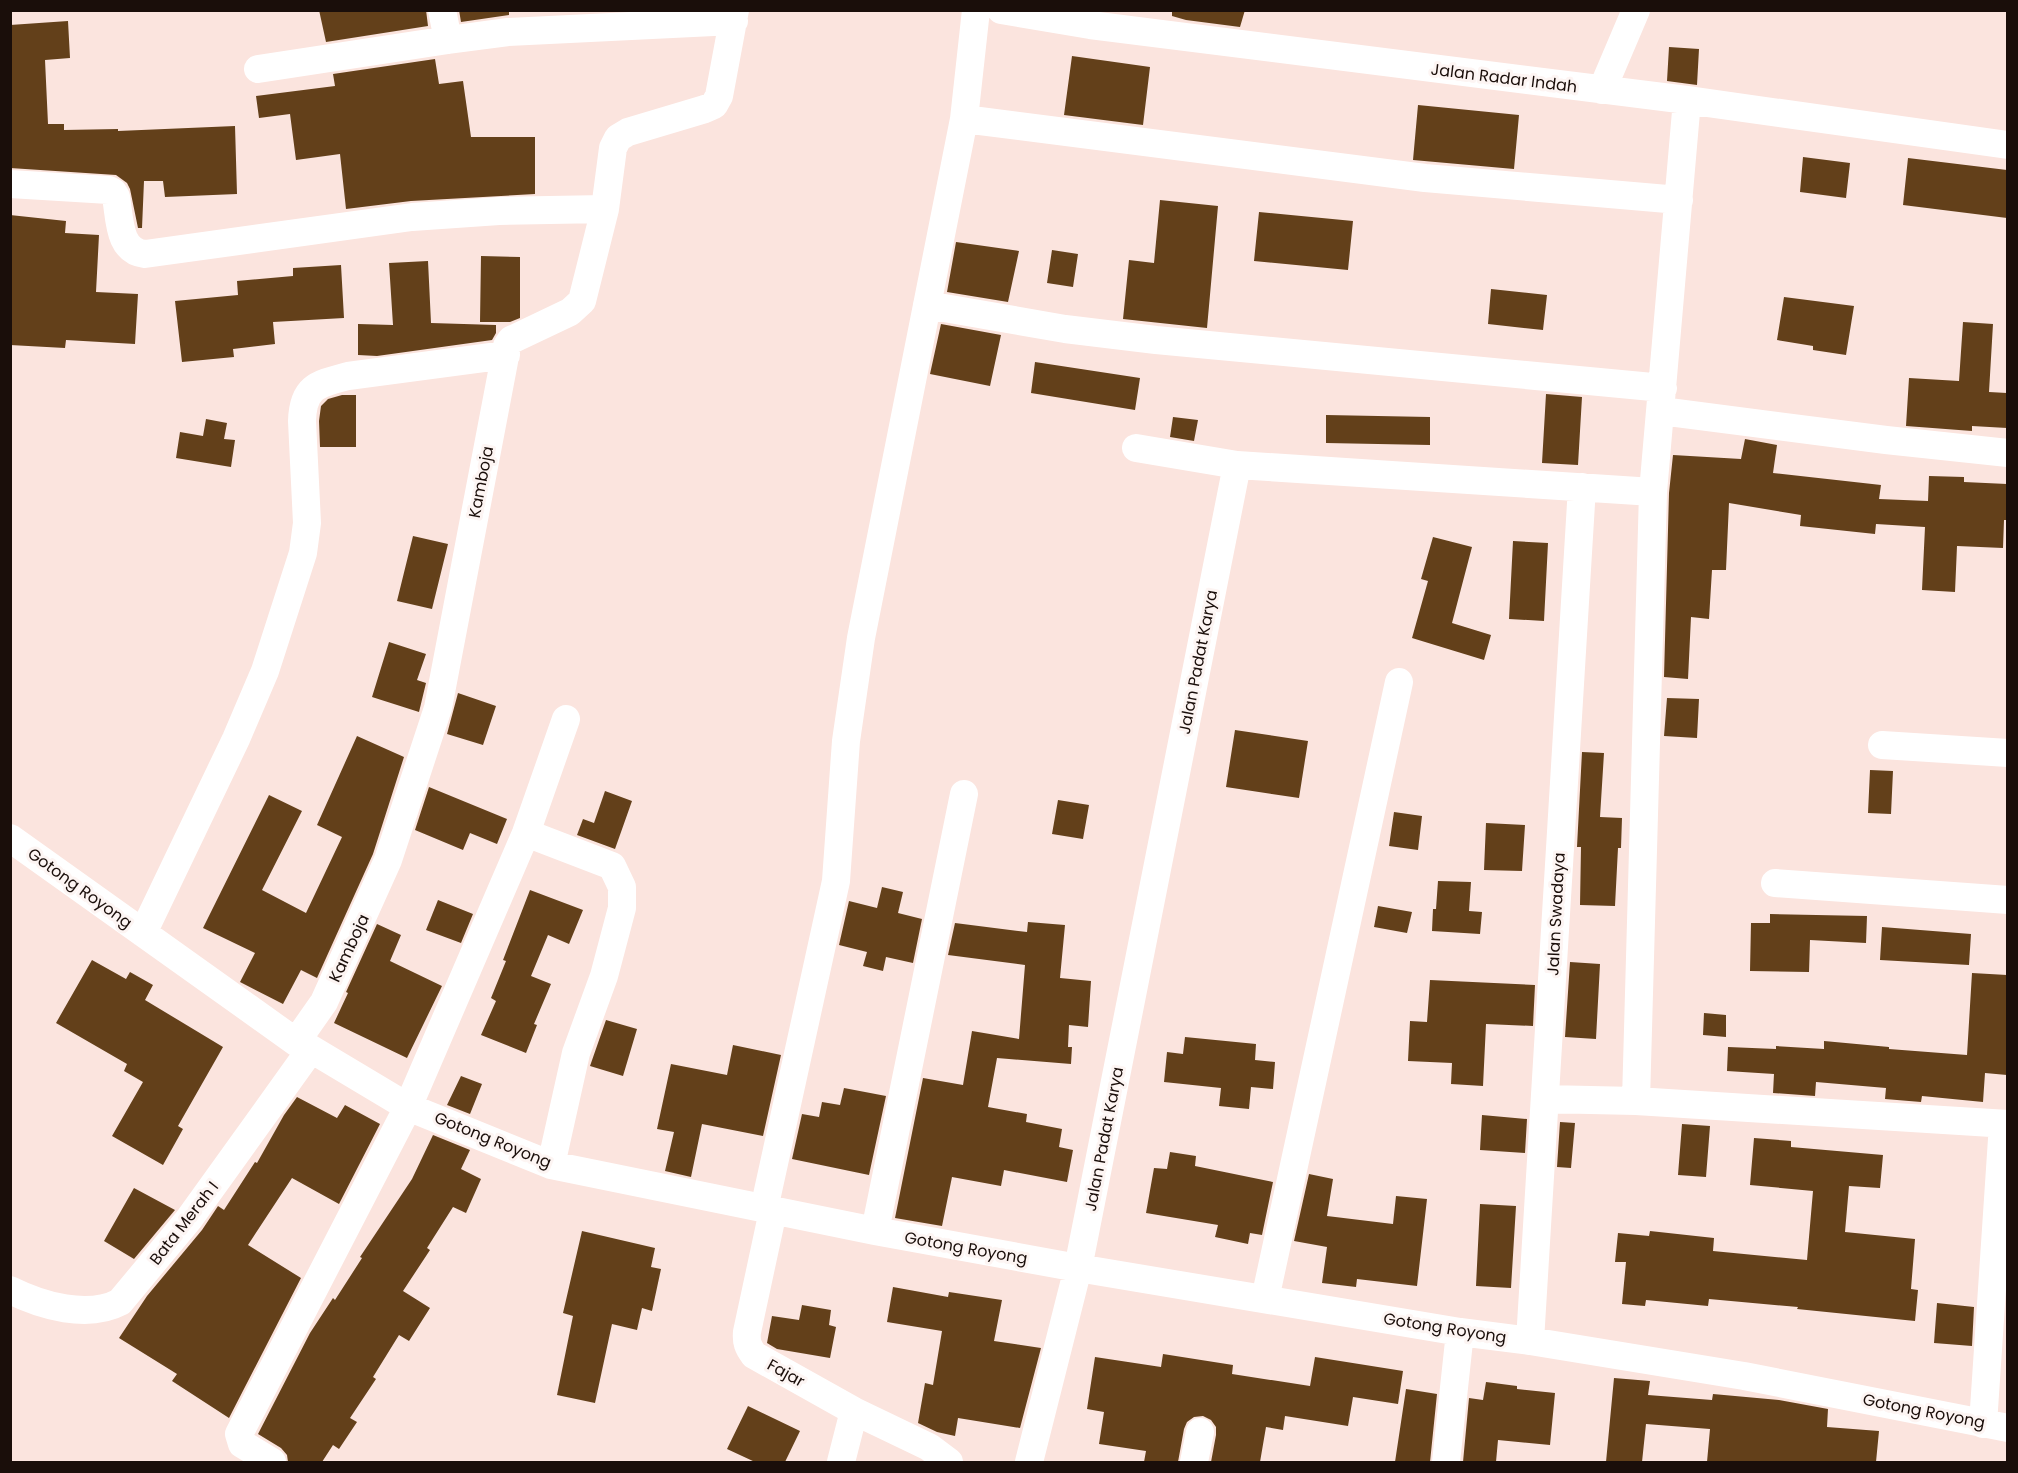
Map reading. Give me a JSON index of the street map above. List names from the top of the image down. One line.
{"streets":{"street":["Jalan Radar Indah","Kamboja","Jalan Padat Karya","Gotong Royong","Jalan Swadaya","Bata Merah I","Fajar"]},"crossings":[["Kamboja","Gotong Royong"],["Kamboja","Bata Merah I"],["Jalan Padat Karya","Gotong Royong"],["Gotong Royong","Jalan Swadaya"],["Gotong Royong","Bata Merah I"],["Gotong Royong","Fajar"]]}
